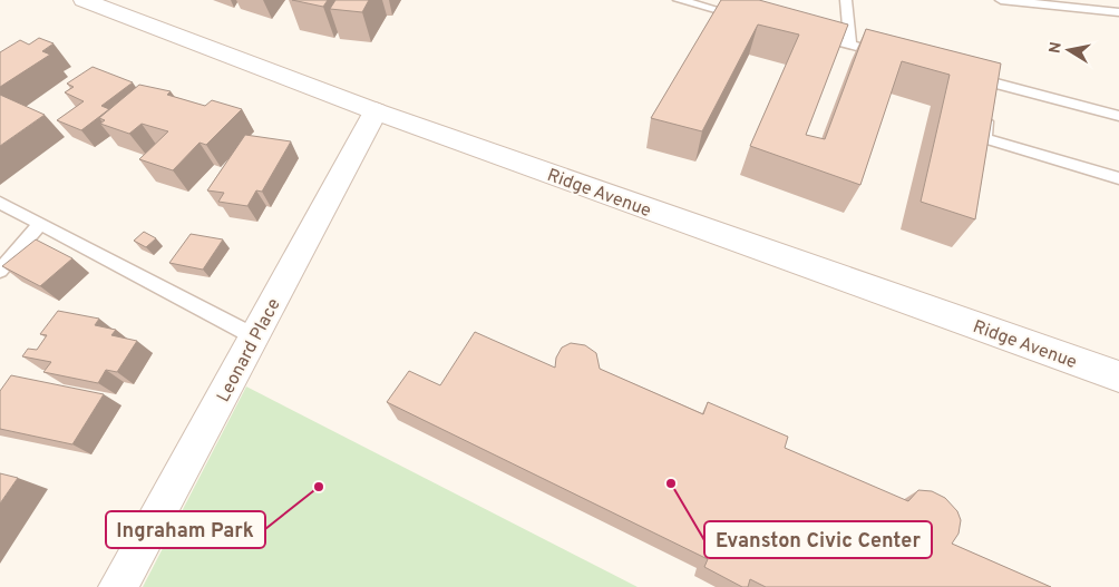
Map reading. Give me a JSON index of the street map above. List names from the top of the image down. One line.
{"streets":{"street":["Ridge Avenue","Leonard Place"]},"crossings":[["Ridge Avenue","Leonard Place"]],"places":["Evanston Civic Center","Ingraham Park"],"north":"left"}
